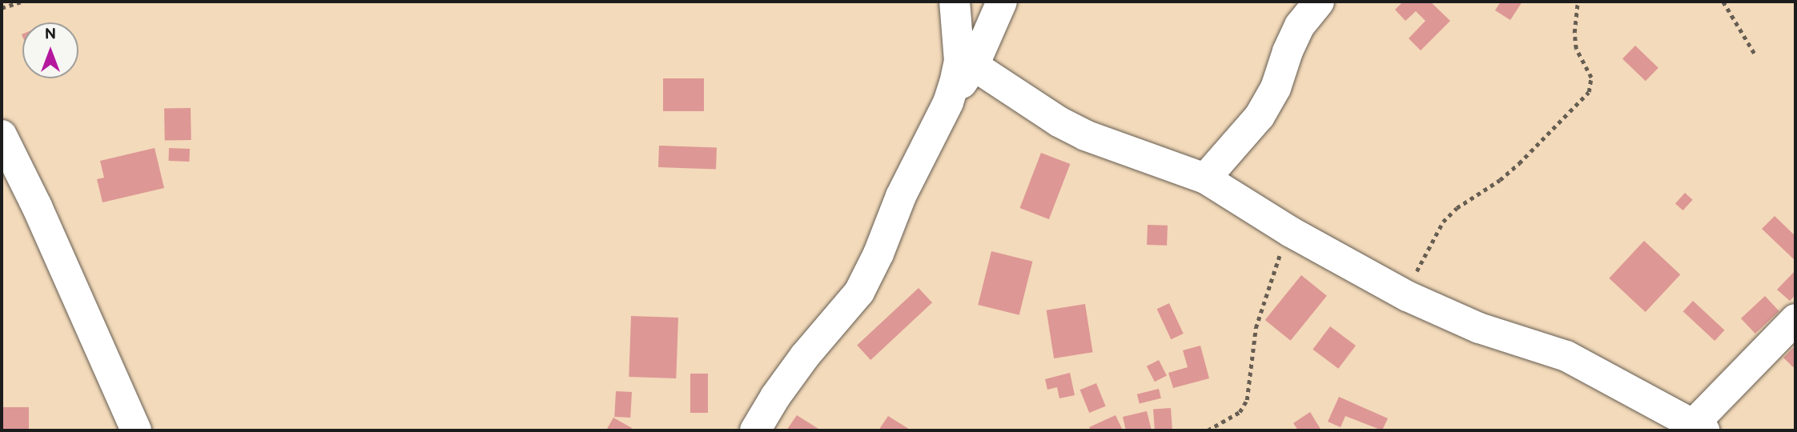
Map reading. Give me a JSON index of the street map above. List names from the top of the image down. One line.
{"north":"top"}
